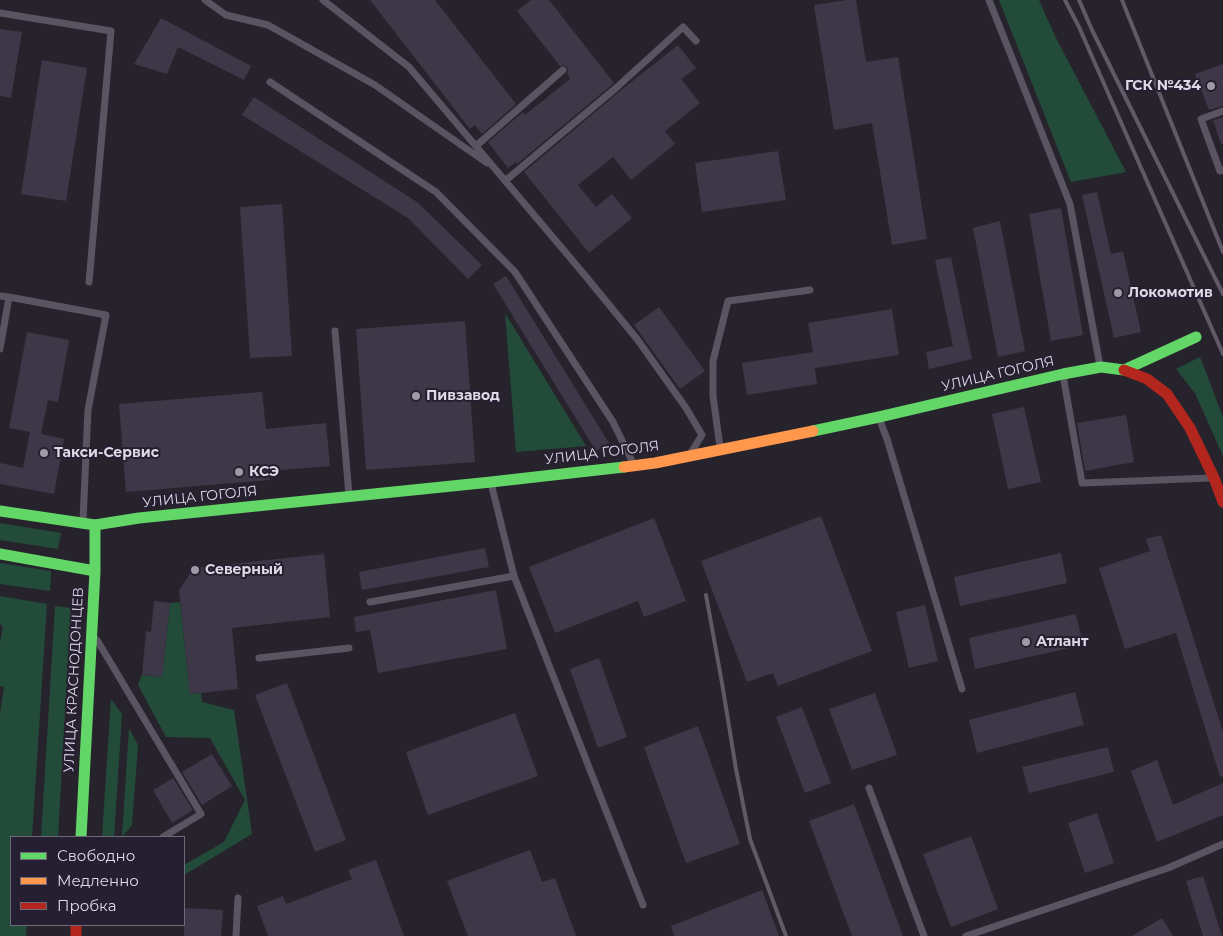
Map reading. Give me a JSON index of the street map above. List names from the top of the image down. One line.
{"streets":{"street":["УЛИЦА ГОГОЛЯ","УЛИЦА КРАСНОДОНЦЕВ"]},"crossings":[["УЛИЦА ГОГОЛЯ","УЛИЦА КРАСНОДОНЦЕВ"]],"places":["ГСК №434","Локомотив","Пивзавод","Такси-Сервис","КСЭ","Северный","Атлант"],"legend":["Свободно","Медленно","Пробка"]}
